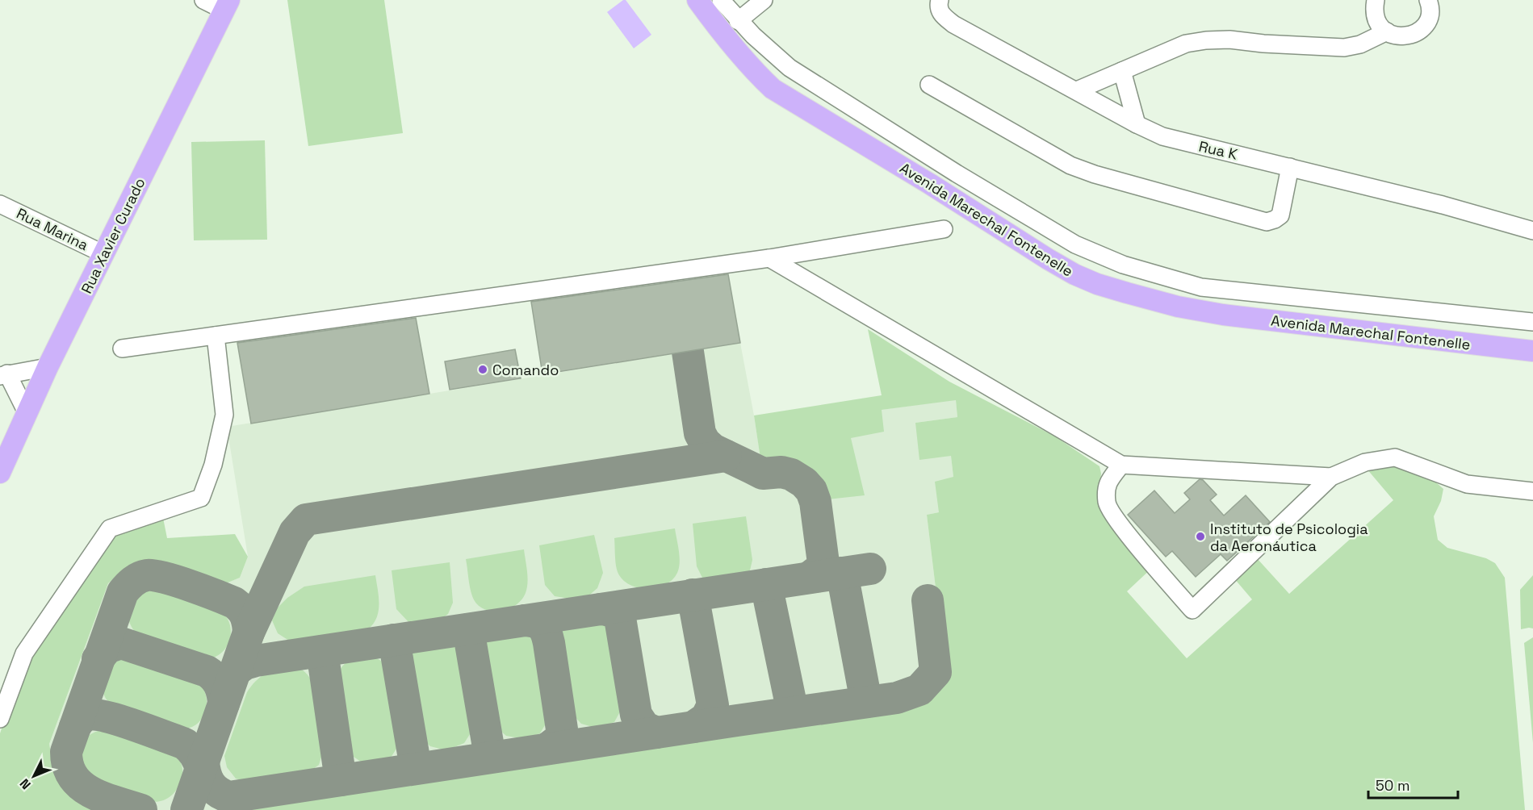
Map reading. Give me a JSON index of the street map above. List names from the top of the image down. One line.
{"streets":{"main road":["Avenida Marechal Fontenelle","Rua Xavier Curado"],"street":["Rua K","Rua Marina"]},"crossings":[["Rua Marina","Rua Xavier Curado"]],"places":["Comando","Instituto de Psicologia da Aeronáutica"],"scale_bar":"50 m","north":"bottom left"}
